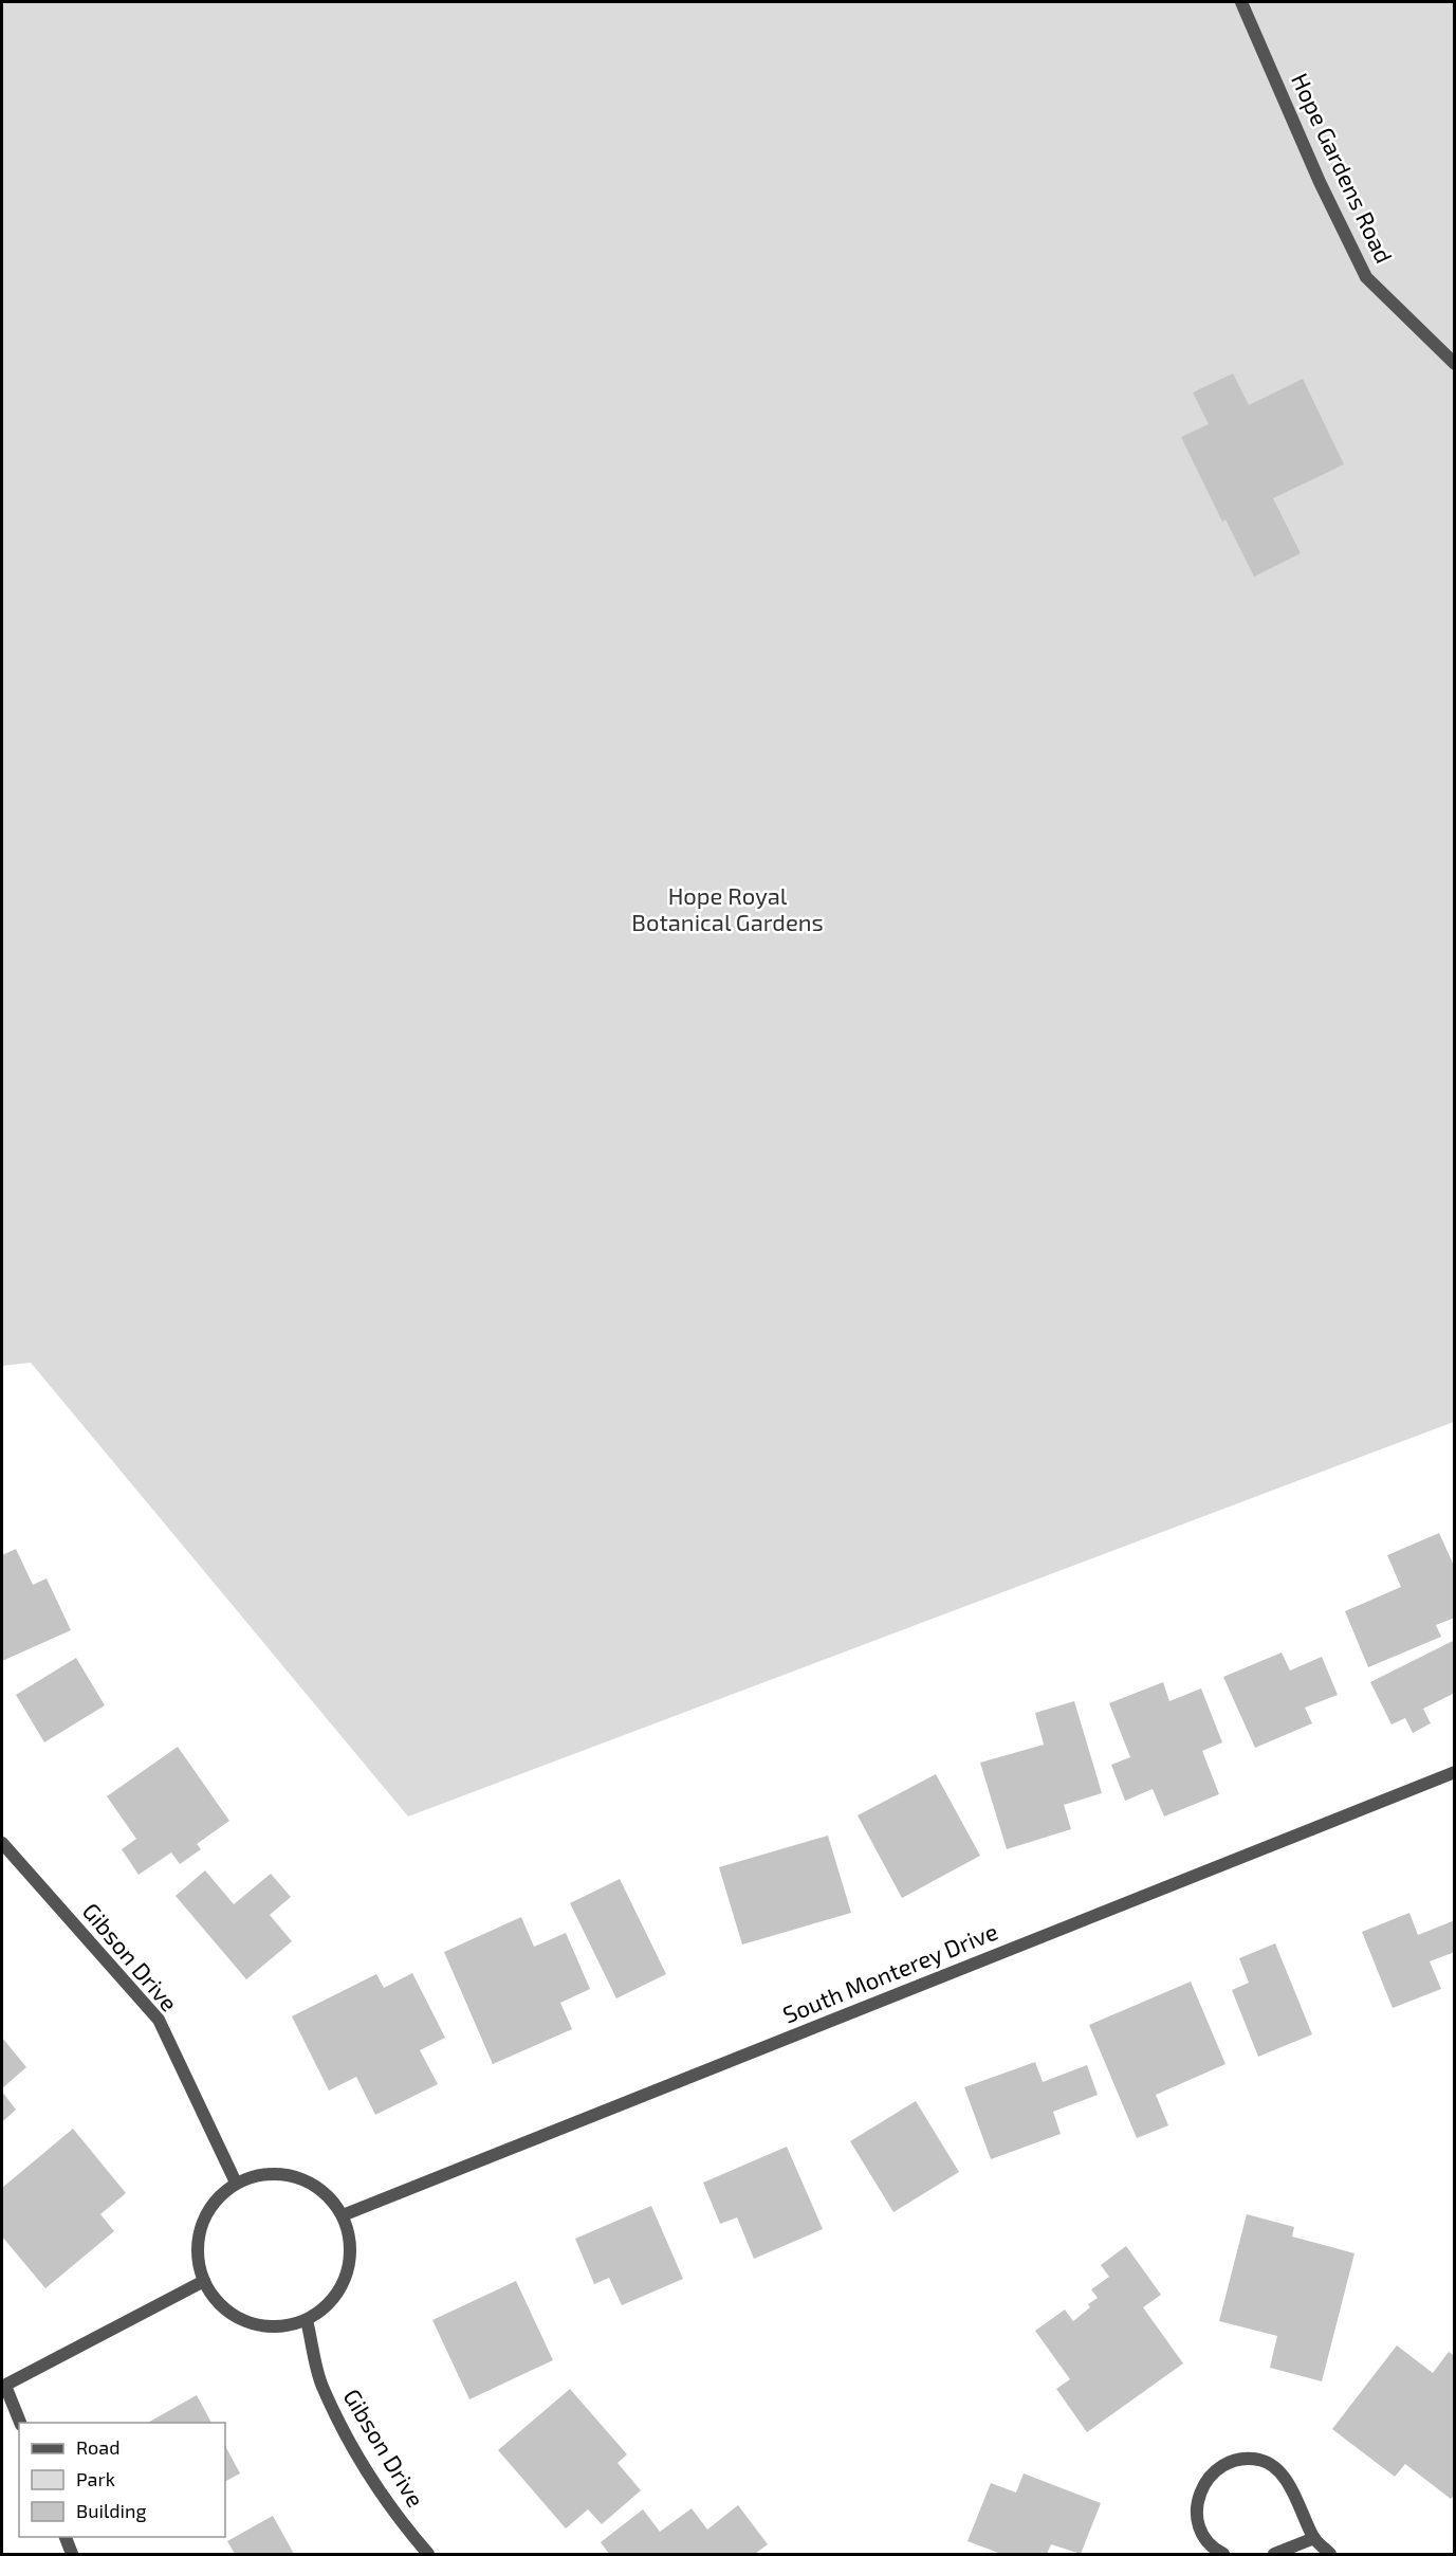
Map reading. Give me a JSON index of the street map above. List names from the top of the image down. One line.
{"streets":{"street":["Hope Gardens Road","Gibson Drive","South Monterey Drive"]},"crossings":[["Gibson Drive","South Monterey Drive"]],"parks":["Hope Royal Botanical Gardens"],"legend":["Road","Park","Building"]}
